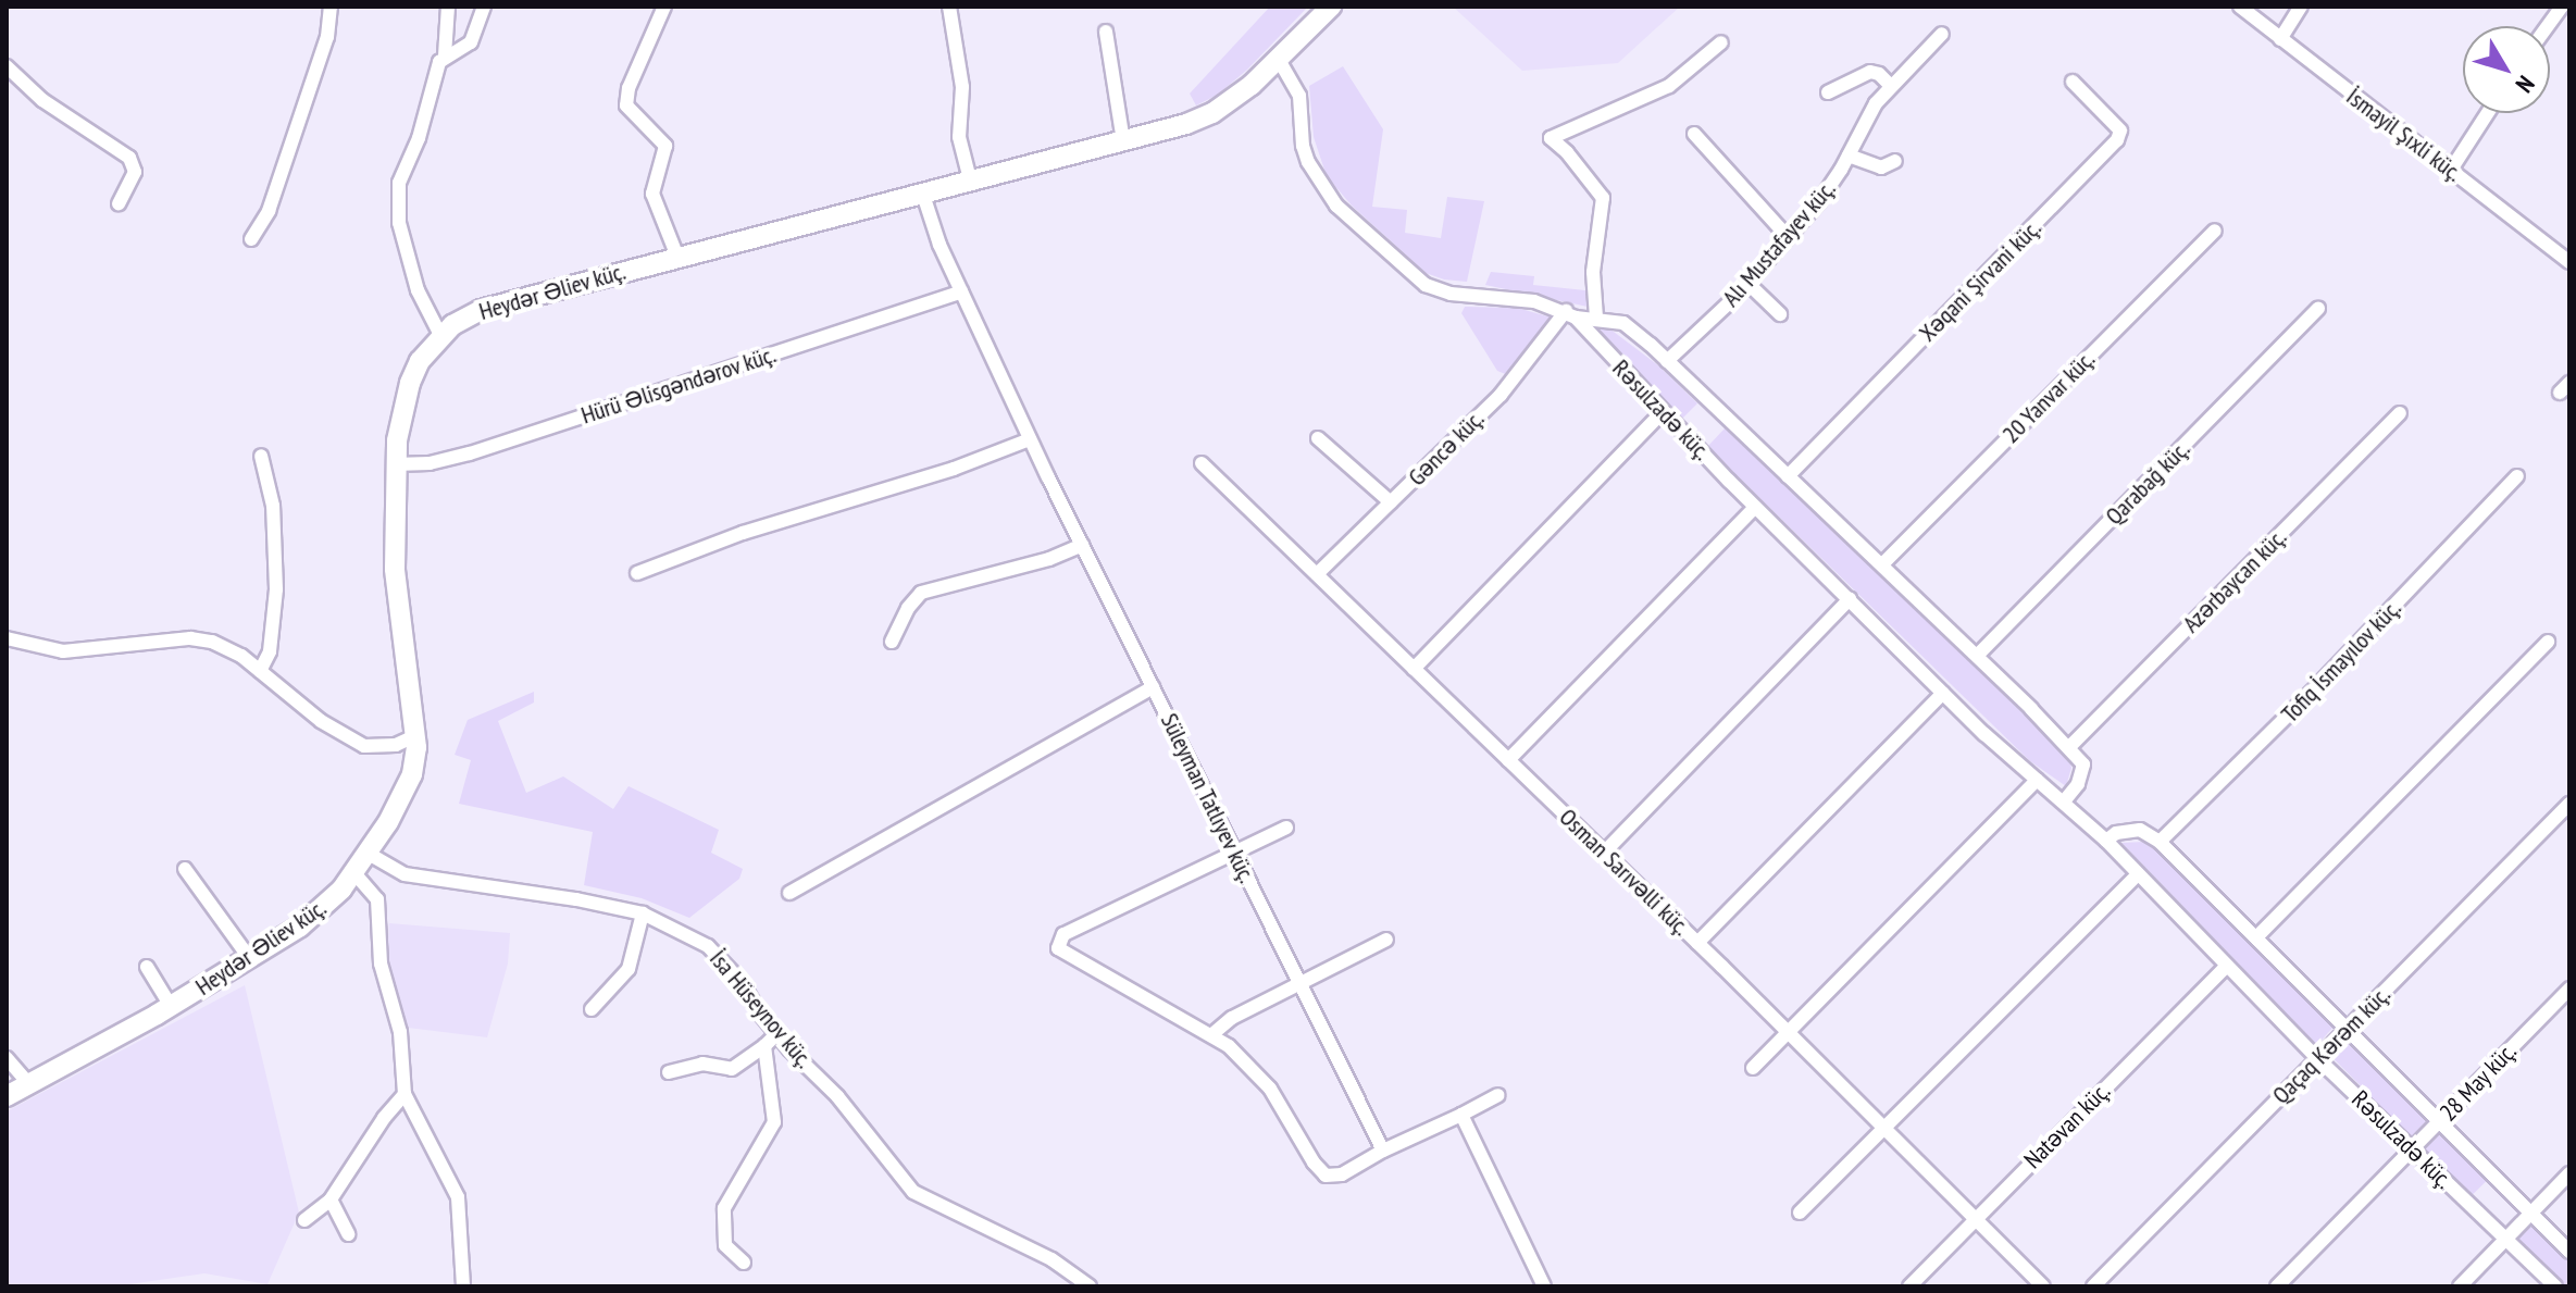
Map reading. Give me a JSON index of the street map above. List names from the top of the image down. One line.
{"streets":{"main road":["Heydər Əliev küç."],"street":["İsmayil Şıxli küç.","Alı Mustafayev küç.","Xəqani Şirvani küç.","Hürü Əlisgəndərov küç.","20 Yanvar küç.","Rəsulzadə küç.","Gəncə küç.","Qarabağ küç.","Azərbaycan küç.","Tofiq İsmayılov küç.","Süleyman Tatlıyev küç.","Osman Sarıvəlli küç.","İsa Hüseynov küç.","Qaçaq Kərəm küç.","28 May küç.","Natəvan küç."]},"crossings":[["Heydər Əliev küç.","Hürü Əlisgəndərov küç."],["Heydər Əliev küç.","Süleyman Tatlıyev küç."],["Heydər Əliev küç.","İsa Hüseynov küç."],["Hürü Əlisgəndərov küç.","Süleyman Tatlıyev küç."],["Rəsulzadə küç.","Gəncə küç."],["Rəsulzadə küç.","Qaçaq Kərəm küç."],["Rəsulzadə küç.","28 May küç."],["Rəsulzadə küç.","Natəvan küç."],["Gəncə küç.","Osman Sarıvəlli küç."],["Osman Sarıvəlli küç.","Natəvan küç."]],"north":"bottom right"}
